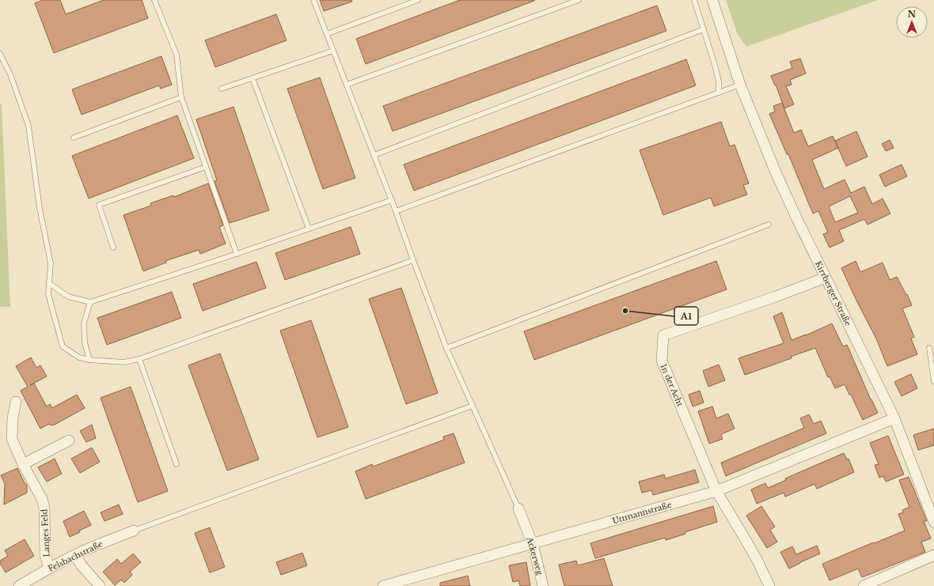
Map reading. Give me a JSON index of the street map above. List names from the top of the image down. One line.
{"streets":{"street":["Kirrberger Straße","In der Acht","Uttmannstraße","Langes Feld","Felsbachstraße","Ackerweg"]},"crossings":[["Kirrberger Straße","In der Acht"],["Kirrberger Straße","Uttmannstraße"],["In der Acht","Uttmannstraße"],["Uttmannstraße","Ackerweg"],["Langes Feld","Felsbachstraße"]],"places":["A1"],"north":"top"}
